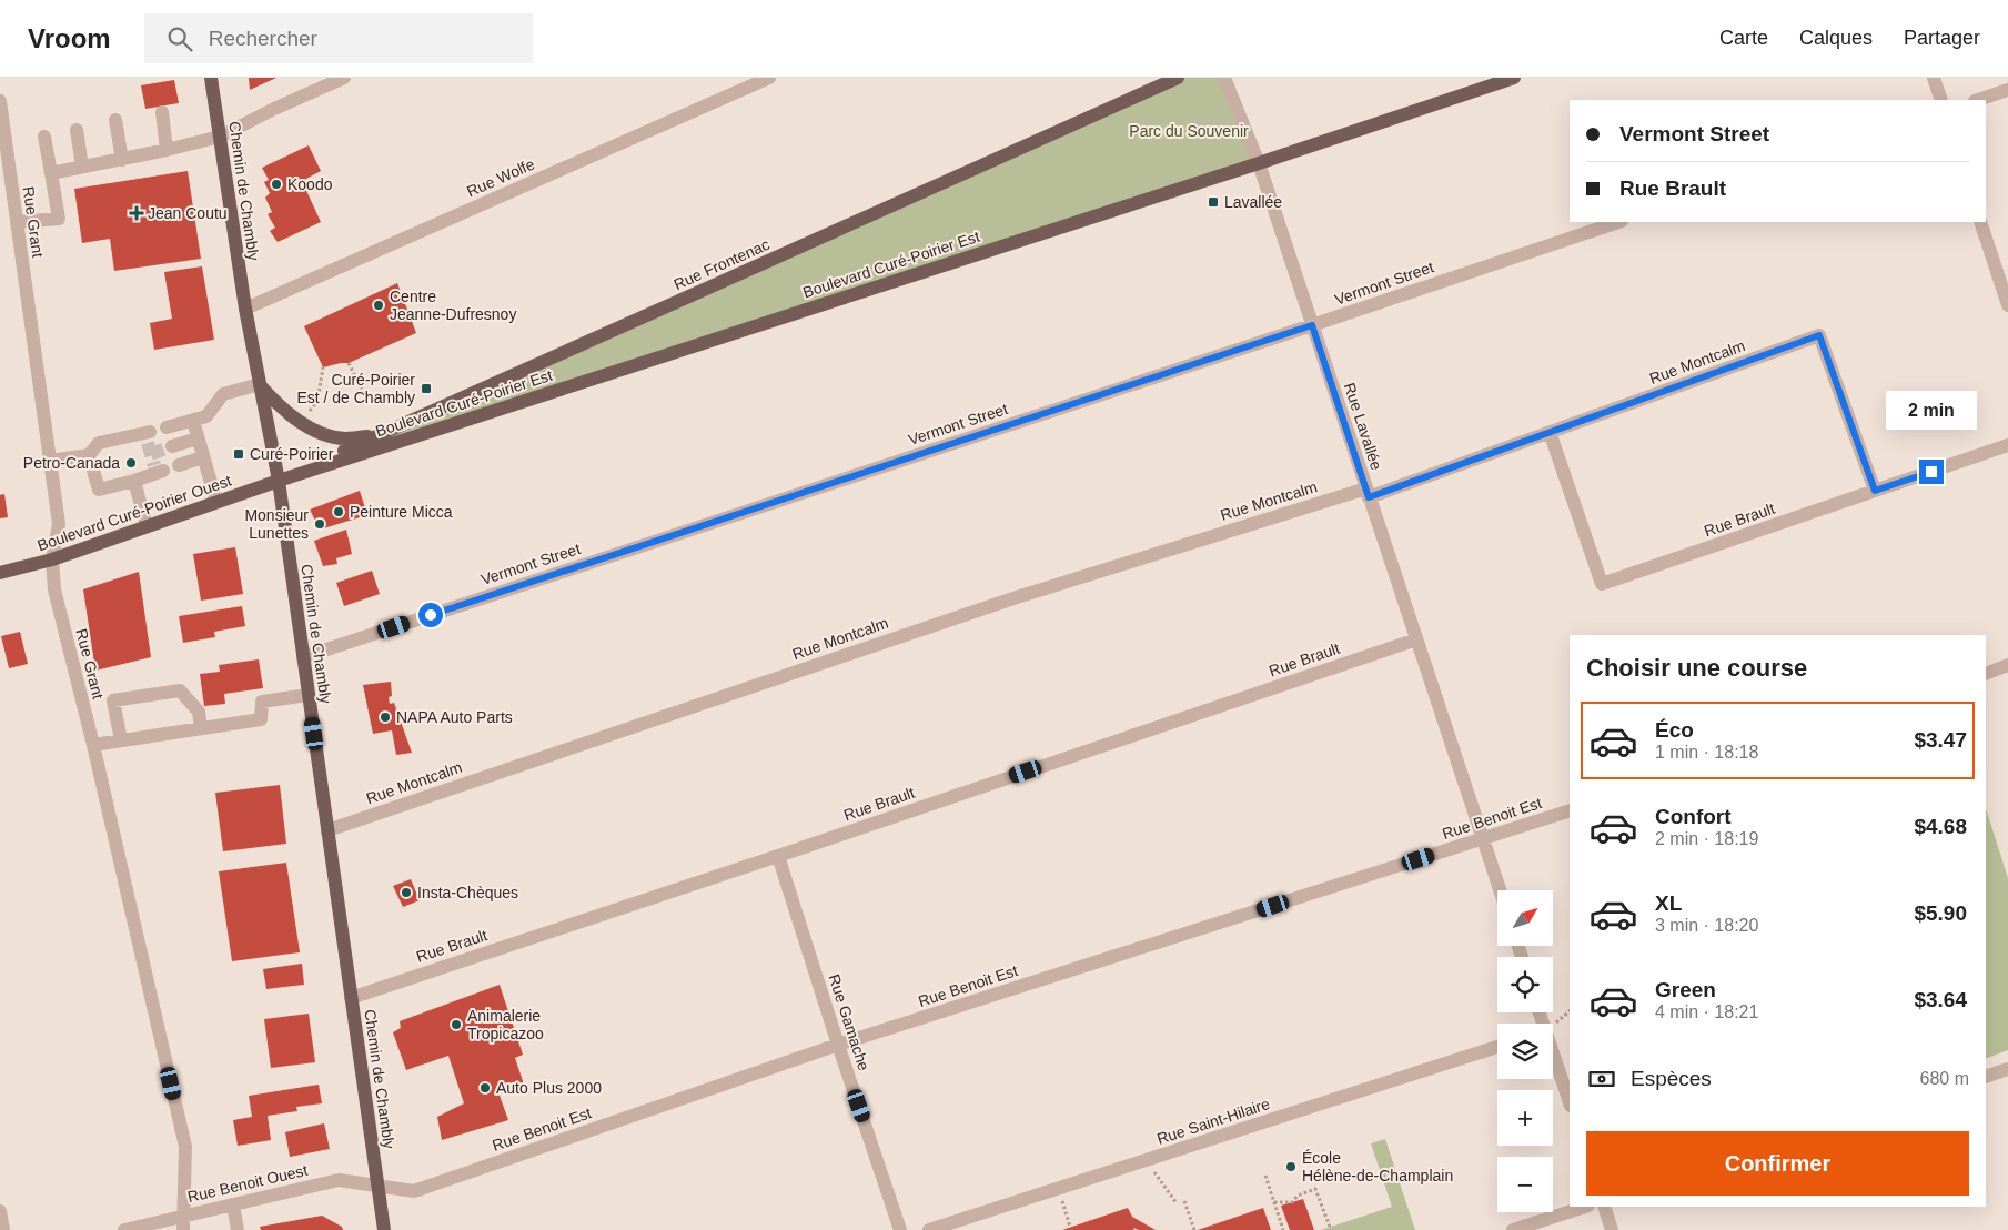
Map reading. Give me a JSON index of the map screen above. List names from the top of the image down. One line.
{"streets":{"main road":["Chemin de Chambly","Rue Frontenac","Boulevard Curé-Poirier Est","Boulevard Curé-Poirier Ouest"],"street":["Rue Wolfe","Rue Grant","Vermont Street","Rue Montcalm","Rue Lavallée","Rue Brault","Rue Benoit Est","Rue Gamache","Rue Saint-Hilaire","Rue Benoit Ouest"]},"crossings":[["Rue Wolfe","Chemin de Chambly"],["Chemin de Chambly","Rue Frontenac"],["Chemin de Chambly","Boulevard Curé-Poirier Est"],["Chemin de Chambly","Vermont Street"],["Chemin de Chambly","Rue Montcalm"],["Chemin de Chambly","Boulevard Curé-Poirier Ouest"],["Chemin de Chambly","Rue Brault"],["Chemin de Chambly","Rue Benoit Est"],["Chemin de Chambly","Rue Benoit Ouest"],["Rue Grant","Boulevard Curé-Poirier Ouest"],["Rue Grant","Rue Benoit Ouest"],["Rue Frontenac","Boulevard Curé-Poirier Est"],["Rue Frontenac","Boulevard Curé-Poirier Ouest"],["Boulevard Curé-Poirier Est","Rue Lavallée"],["Boulevard Curé-Poirier Est","Boulevard Curé-Poirier Ouest"],["Vermont Street","Rue Lavallée"],["Rue Montcalm","Rue Lavallée"],["Rue Montcalm","Rue Brault"],["Rue Lavallée","Rue Brault"],["Rue Lavallée","Rue Benoit Est"],["Rue Brault","Rue Gamache"],["Rue Benoit Est","Rue Gamache"],["Rue Benoit Est","Rue Benoit Ouest"]],"parks":["Parc du Souvenir"],"places":{"other":["Koodo","Centre Jeanne-Dufresnoy","Petro-Canada","Peinture Micca","Monsieur Lunettes","NAPA Auto Parts","Insta-Chèques","Animalerie Tropicazoo","Auto Plus 2000","École Hélène-de-Champlain"],"transit":["Lavallée","Curé-Poirier Est / de Chambly","Curé-Poirier"],"health":["Jean Coutu"]},"north":"top right","page":{"header":"Vroom","search":"Rechercher","nav":["Carte","Calques","Partager"],"banner":["Vermont Street","Rue Brault"],"bubble":"2 min","heading":"Choisir une course","list":[{"name":"Éco","note":"1 min · 18:18","value":"$3.47"},{"name":"Confort","note":"2 min · 18:19","value":"$4.68"},{"name":"XL","note":"3 min · 18:20","value":"$5.90"},{"name":"Green","note":"4 min · 18:21","value":"$3.64"}],"map_buttons":["+","−"],"pay":["Espèces","680 m"],"buttons":"Confirmer"}}
